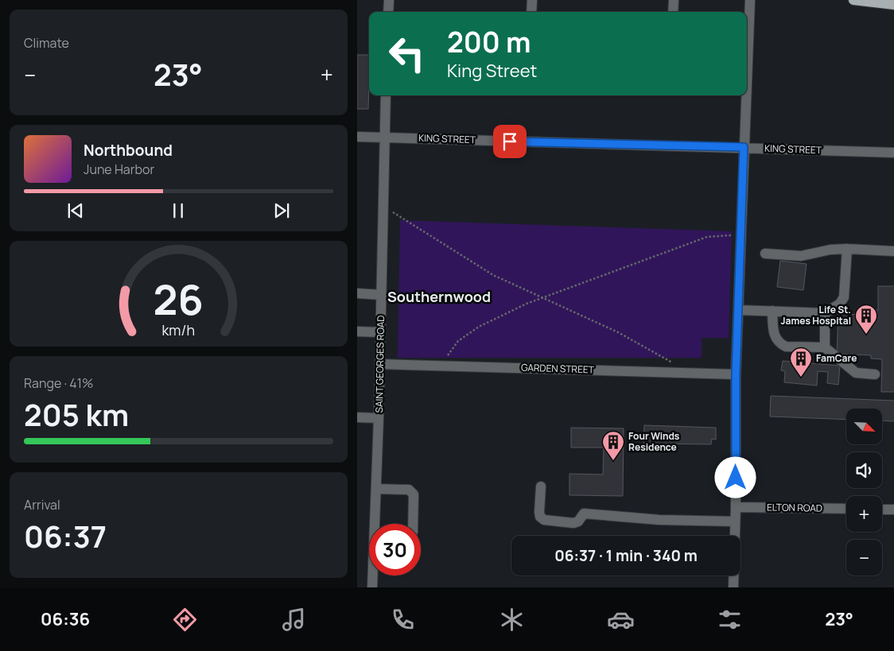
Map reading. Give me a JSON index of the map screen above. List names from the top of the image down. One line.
{"streets":{"street":["KING STREET","SAINT GEORGES ROAD","GARDEN STREET","ELTON ROAD"]},"crossings":[["KING STREET","SAINT GEORGES ROAD"],["SAINT GEORGES ROAD","GARDEN STREET"]],"districts":["Southernwood"],"places":{"building":["Life St. James Hospital","FamCare","Four Winds Residence"]},"north":"bottom right","page":{"tile":["Climate",["Range · 41%","205 km"],["Arrival","06:37"]],"turn":["200 m","King Street"],"heat":["−","23°","+"],"song":["Northbound","June Harbor"],"map_buttons":["+","−"],"limit":"30","trip":"06:37 · 1 min · 340 m","tabs":["06:36","23°"],"gauge":["26","km/h"]}}
